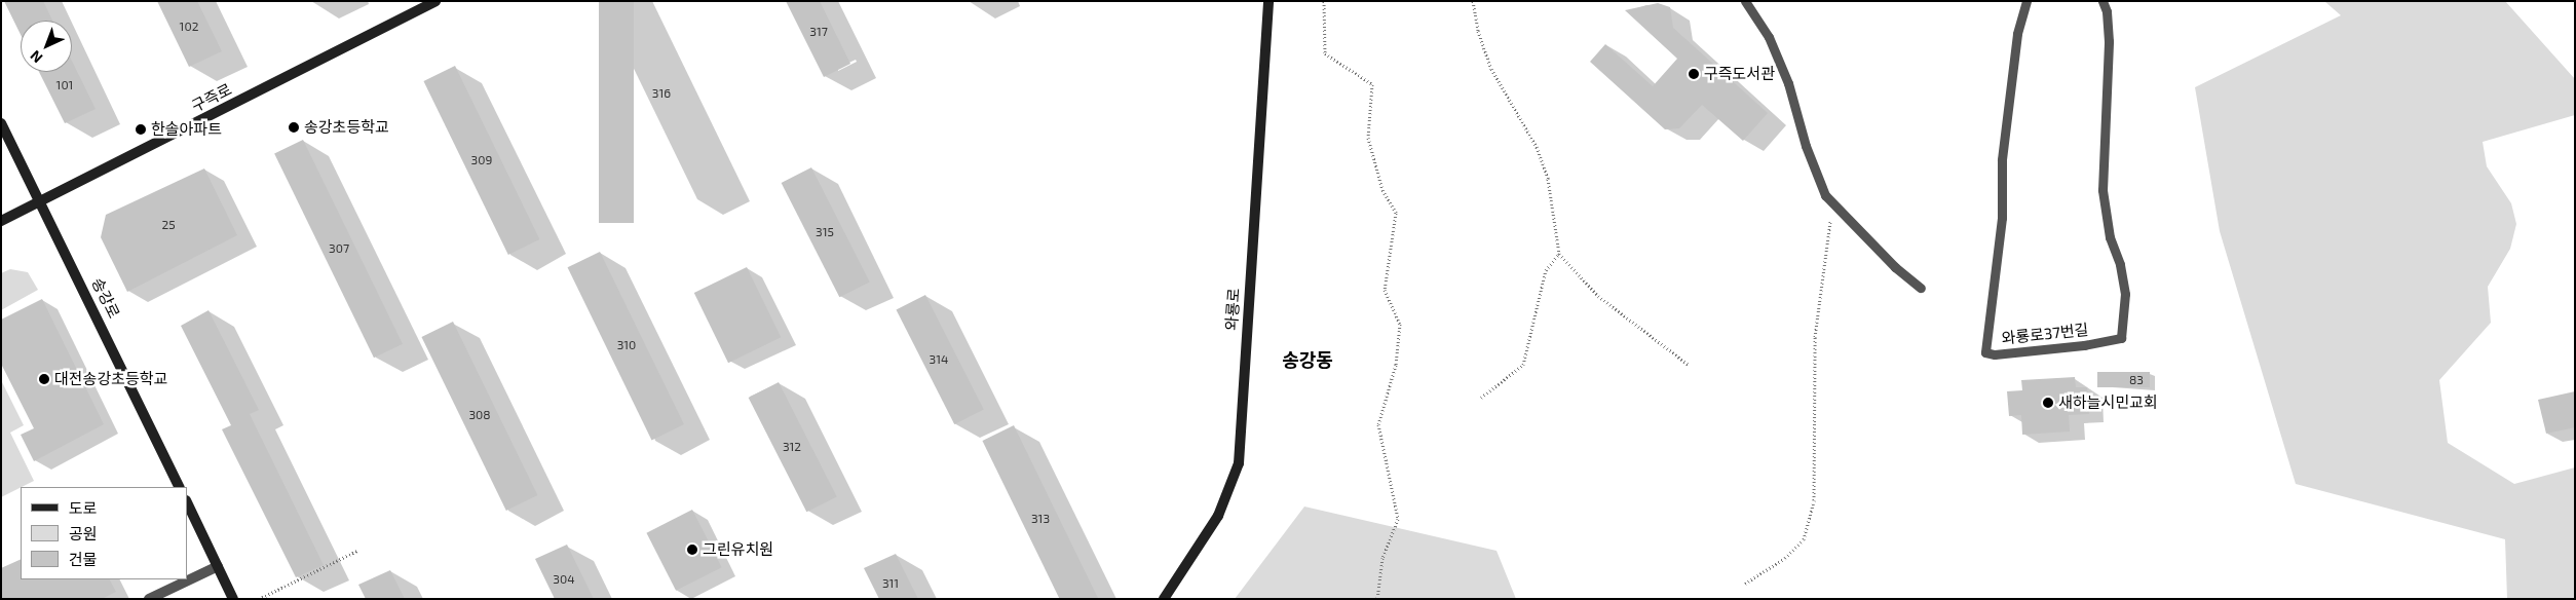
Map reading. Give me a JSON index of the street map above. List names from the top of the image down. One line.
{"streets":{"main road":["구즉로","송강로","와룡로"],"lane":["와룡로37번길"]},"crossings":[["구즉로","송강로"]],"districts":["송강동"],"places":["구즉도서관","송강초등학교","한솔아파트","대전송강초등학교","새하늘시민교회","그린유치원"],"house_numbers":["102","317","101","316","309","25","315","307","310","314","83","308","312","313","304","311"],"legend":["도로","공원","건물"],"north":"bottom left"}
